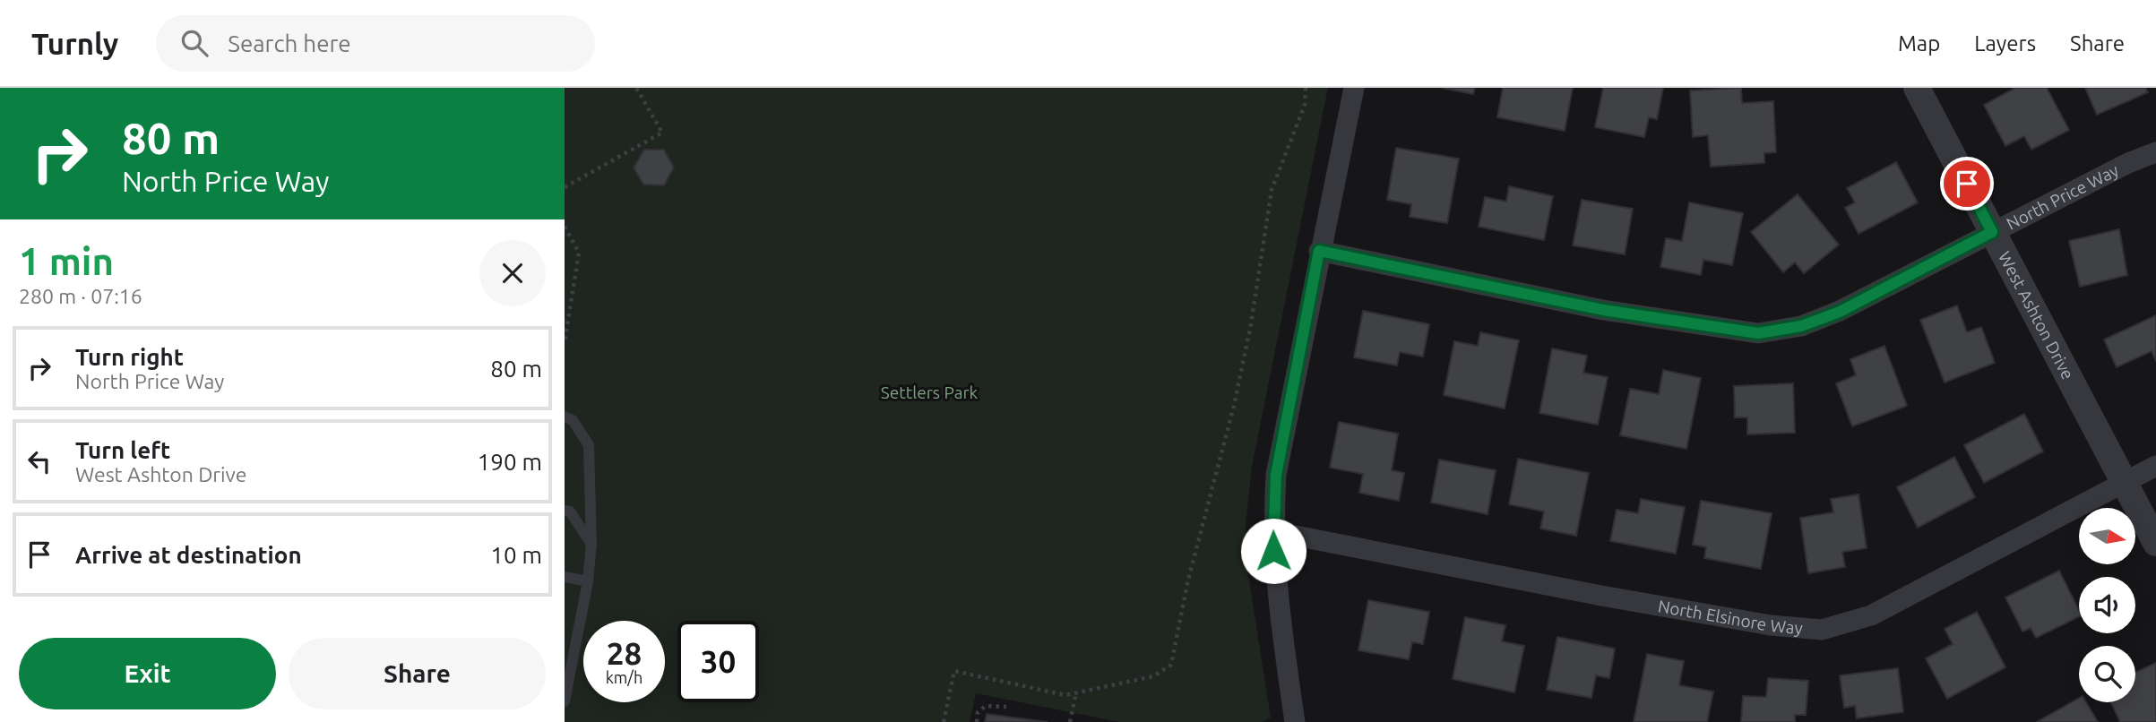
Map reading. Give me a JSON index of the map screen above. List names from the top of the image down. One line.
{"streets":{"street":["North Price Way","West Ashton Drive","North Elsinore Way"]},"crossings":[["North Price Way","West Ashton Drive"],["West Ashton Drive","North Elsinore Way"]],"parks":["Settlers Park"],"north":"right","page":{"header":"Turnly","search":"Search here","nav":["Map","Layers","Share"],"turn":["80 m","North Price Way"],"heading":["1 min","280 m · 07:16"],"list":[{"name":"Turn right","note":"North Price Way","value":"80 m"},{"name":"Turn left","note":"West Ashton Drive","value":"190 m"},{"name":"Arrive at destination","value":"10 m"}],"speed":"28 km/h","limit":"30","buttons":["Exit","Share"]}}
